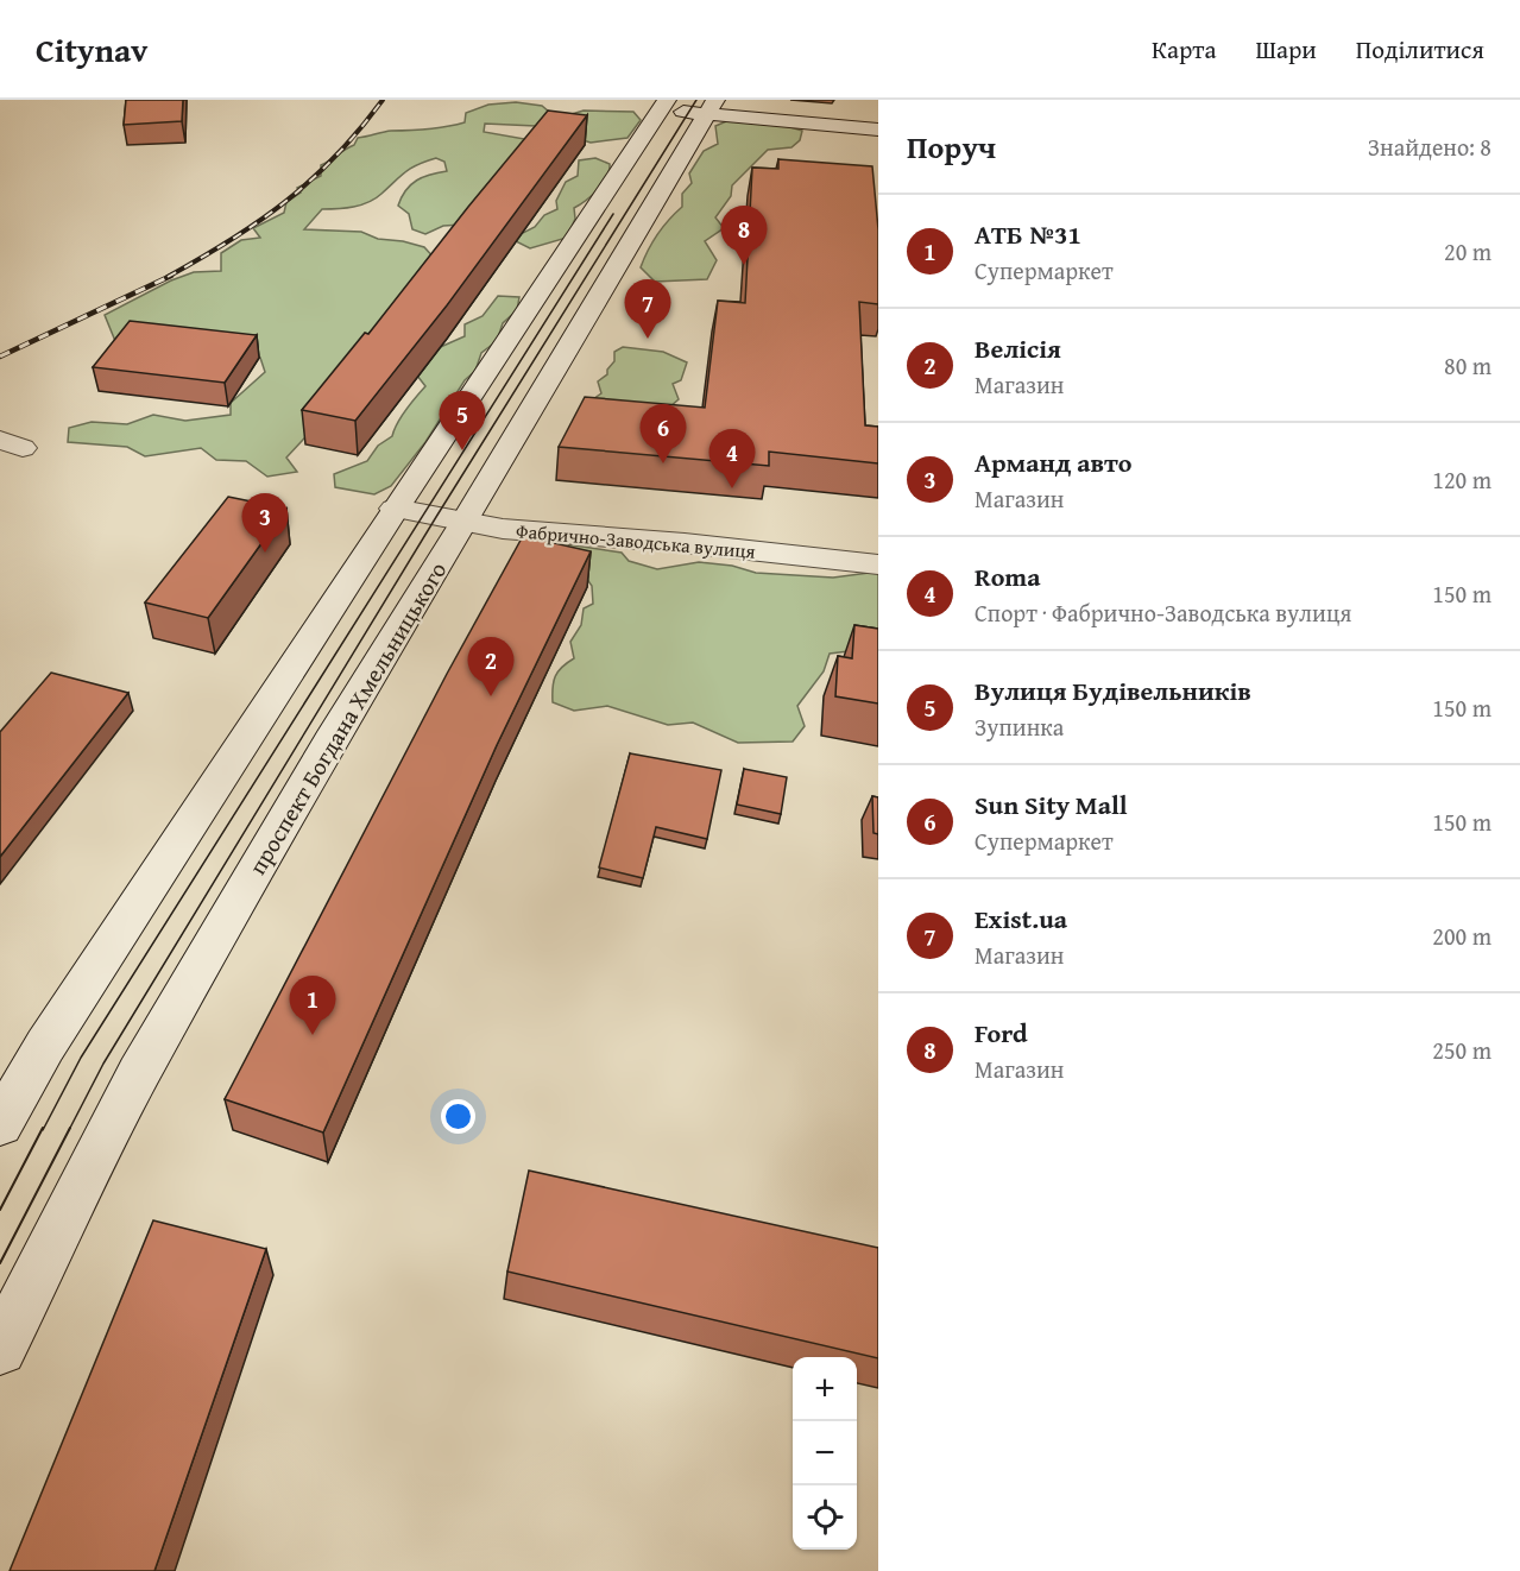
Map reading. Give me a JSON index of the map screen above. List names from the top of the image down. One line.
{"streets":{"main road":["Фабрично-Заводська вулиця","проспект Богдана Хмельницького"]},"crossings":[["Фабрично-Заводська вулиця","проспект Богдана Хмельницького"]],"page":{"header":"Citynav","nav":["Карта","Шари","Поділитися"],"heading":["Поруч","Знайдено: 8"],"list":[{"mark":"1","name":"АТБ №31","note":"Супермаркет","value":"20 m"},{"mark":"2","name":"Велісія","note":"Магазин","value":"80 m"},{"mark":"3","name":"Арманд авто","note":"Магазин","value":"120 m"},{"mark":"4","name":"Roma","note":"Спорт · Фабрично-Заводська вулиця","value":"150 m"},{"mark":"5","name":"Вулиця Будівельників","note":"Зупинка","value":"150 m"},{"mark":"6","name":"Sun Sity Mall","note":"Супермаркет","value":"150 m"},{"mark":"7","name":"Exist.ua","note":"Магазин","value":"200 m"},{"mark":"8","name":"Ford","note":"Магазин","value":"250 m"}],"pins":["8","7","5","6","4","3","2","1"],"map_buttons":["+","−"]}}
